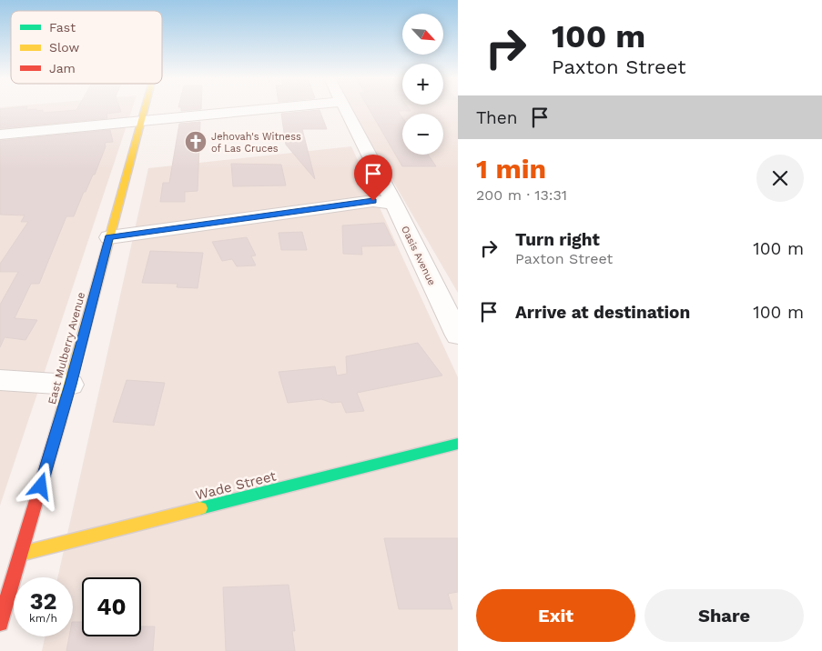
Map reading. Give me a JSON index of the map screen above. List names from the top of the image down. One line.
{"streets":{"street":["Oasis Avenue","East Mulberry Avenue","Wade Street"]},"crossings":[["East Mulberry Avenue","Wade Street"]],"places":{"church":["Jehovah's Witness of Las Cruces"]},"legend":["Fast","Slow","Jam"],"north":"bottom right","page":{"turn":["100 m","Paxton Street"],"map_buttons":["+","−"],"then":"Then","heading":["1 min","200 m · 13:31"],"list":[{"name":"Turn right","note":"Paxton Street","value":"100 m"},{"name":"Arrive at destination","value":"100 m"}],"speed":"32 km/h","limit":"40","buttons":["Exit","Share"]}}
